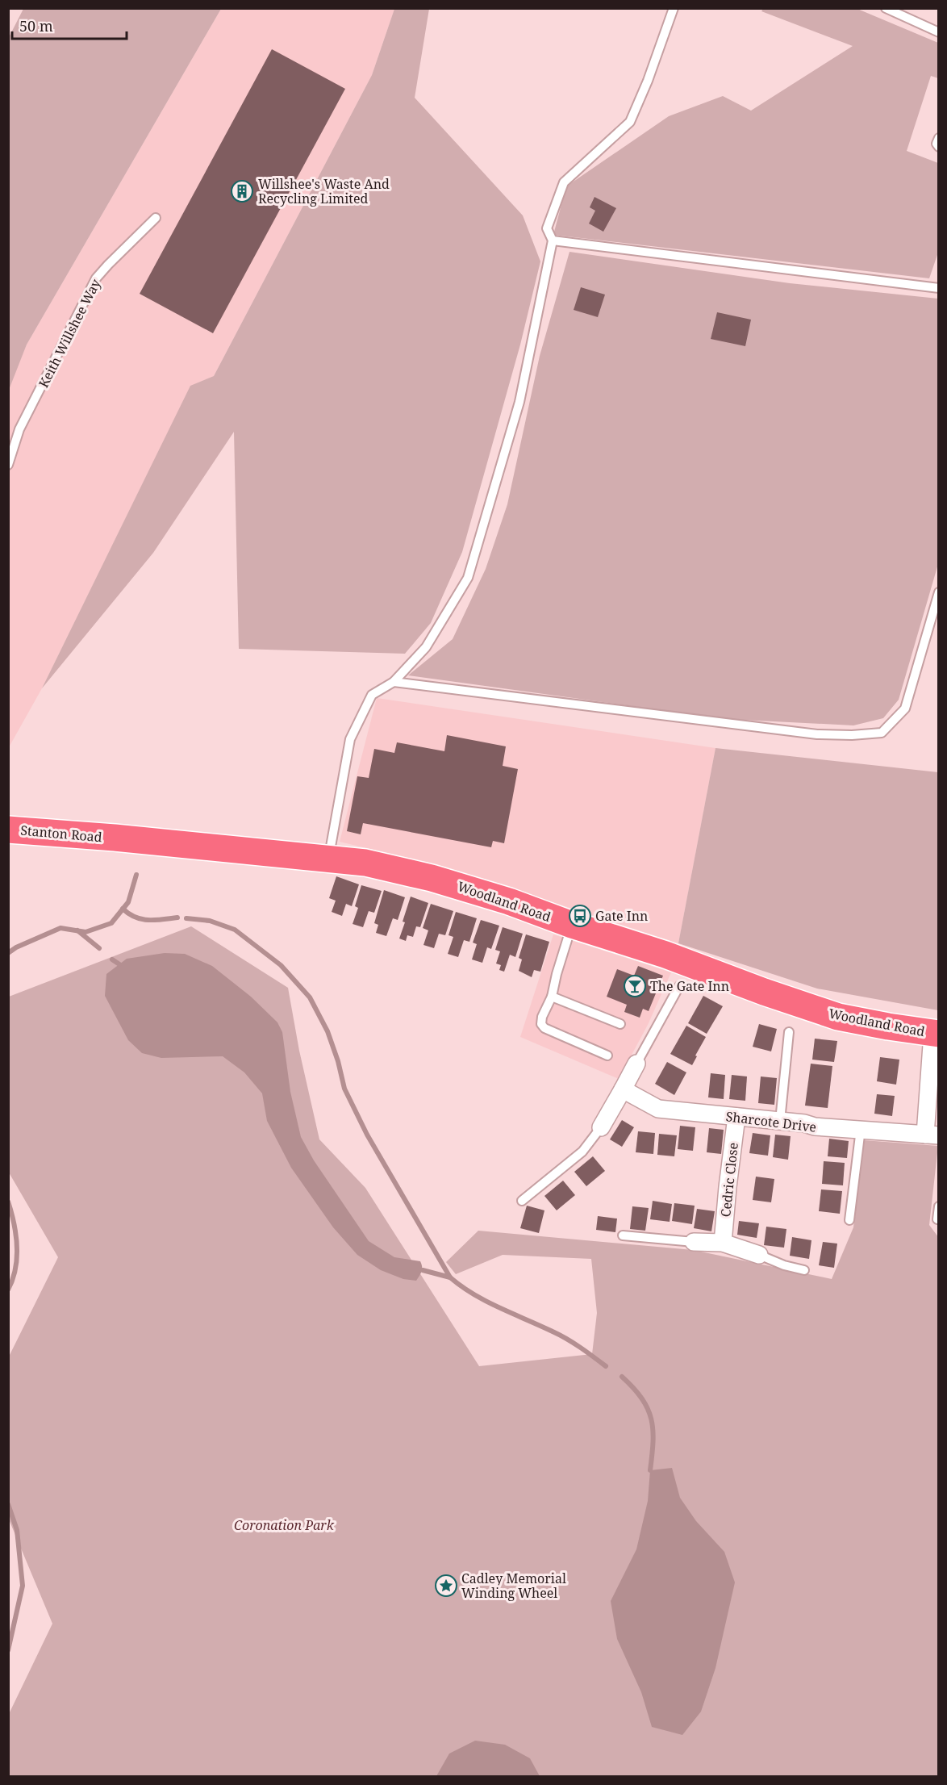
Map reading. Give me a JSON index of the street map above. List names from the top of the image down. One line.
{"streets":{"highway":["Stanton Road","Woodland Road"],"street":["Sharcote Drive","Cedric Close"],"lane":["Keith Willshee Way"]},"crossings":[["Stanton Road","Woodland Road"],["Sharcote Drive","Cedric Close"]],"parks":["Coronation Park"],"places":{"building":["Willshee's Waste And Recycling Limited"],"bus stop":["Gate Inn"],"bar":["The Gate Inn"],"place":["Cadley Memorial Winding Wheel"]},"scale_bar":"50 m"}
